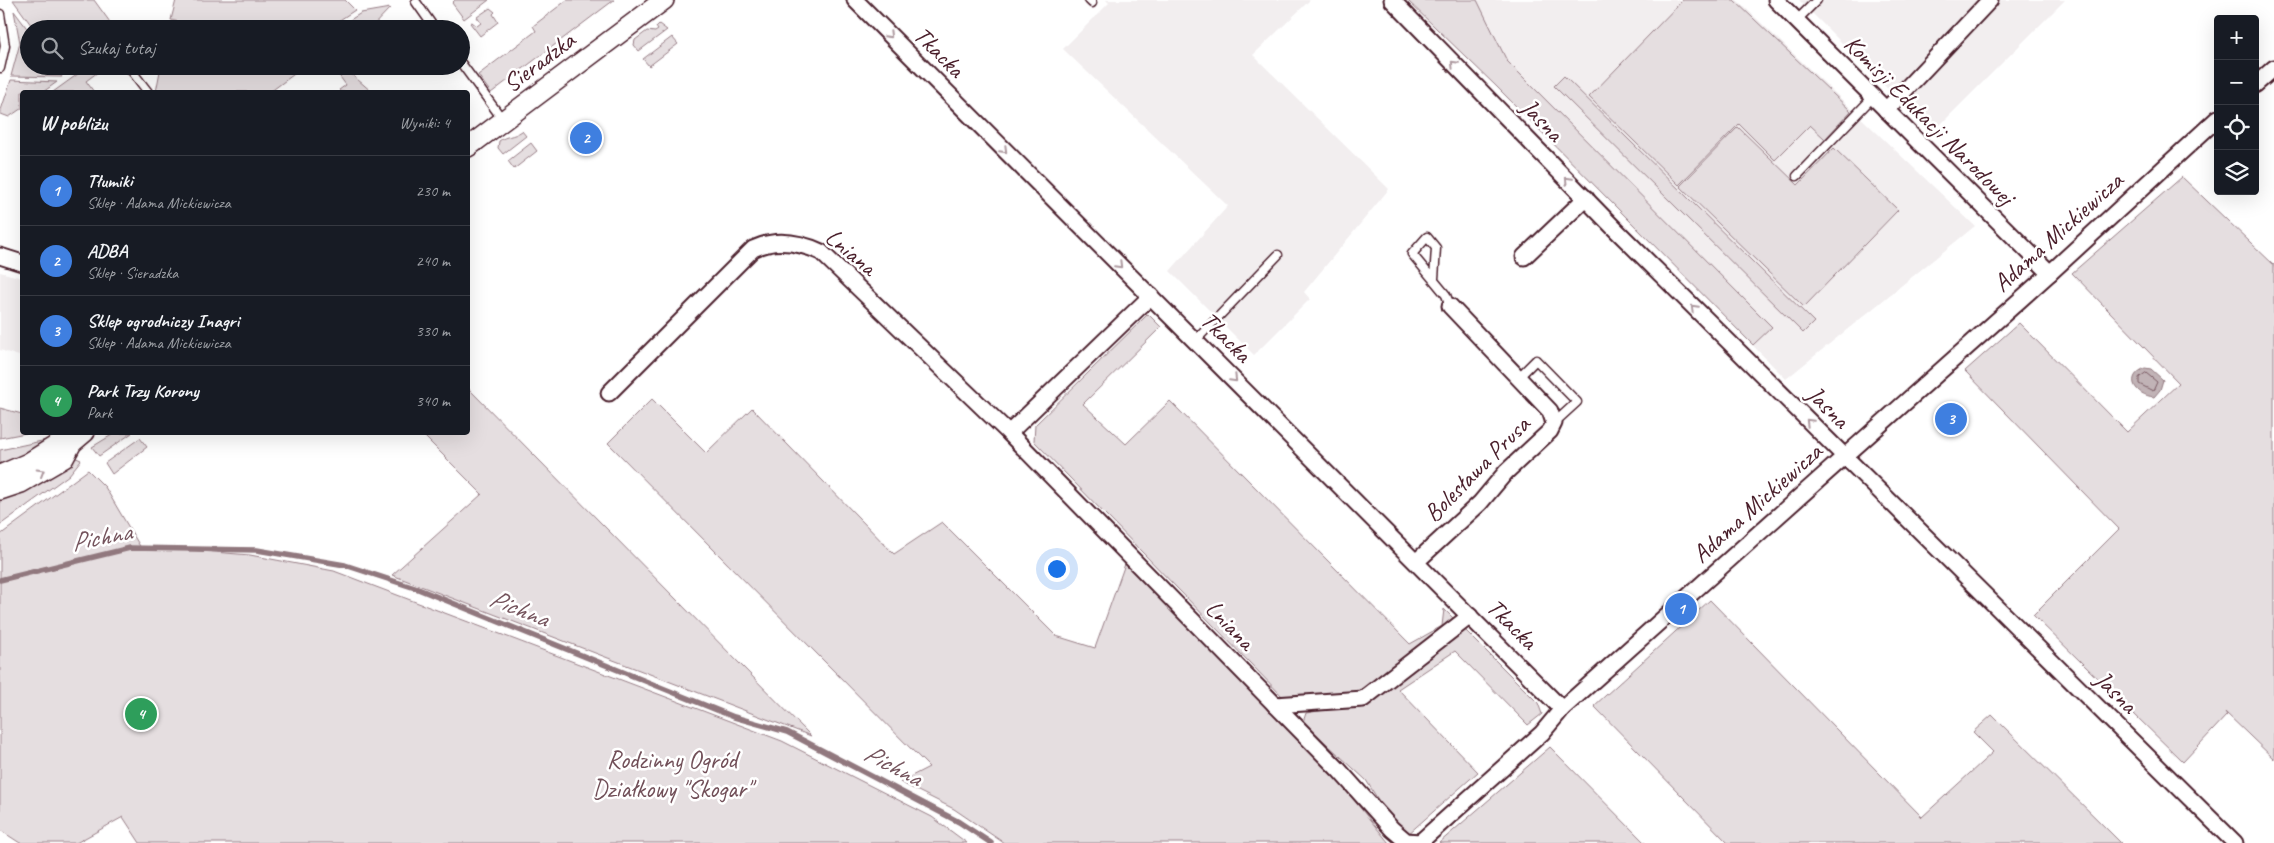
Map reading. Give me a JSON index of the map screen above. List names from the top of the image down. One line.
{"streets":{"street":["Tkacka","Sieradzka","Jasna","Komisji Edukacji Narodowej","Adama Mickiewicza","Lniana","Bolesława Prusa"]},"crossings":[["Tkacka","Adama Mickiewicza"],["Tkacka","Bolesława Prusa"],["Jasna","Adama Mickiewicza"],["Komisji Edukacji Narodowej","Adama Mickiewicza"],["Adama Mickiewicza","Lniana"]],"one_way":["Tkacka","Jasna"],"water":["Pichna"],"parks":["Rodzinny Ogród Działkowy \"Skogar\""],"page":{"map_buttons":["+","−"],"search":"Szukaj tutaj","heading":["W pobliżu","Wyniki: 4"],"pins":["2","3","1","4"],"list":[{"mark":"1","name":"Tłumiki","note":"Sklep · Adama Mickiewicza","value":"230 m"},{"mark":"2","name":"ADBA","note":"Sklep · Sieradzka","value":"240 m"},{"mark":"3","name":"Sklep ogrodniczy Inagri","note":"Sklep · Adama Mickiewicza","value":"330 m"},{"mark":"4","name":"Park Trzy Korony","note":"Park","value":"340 m"}]}}
